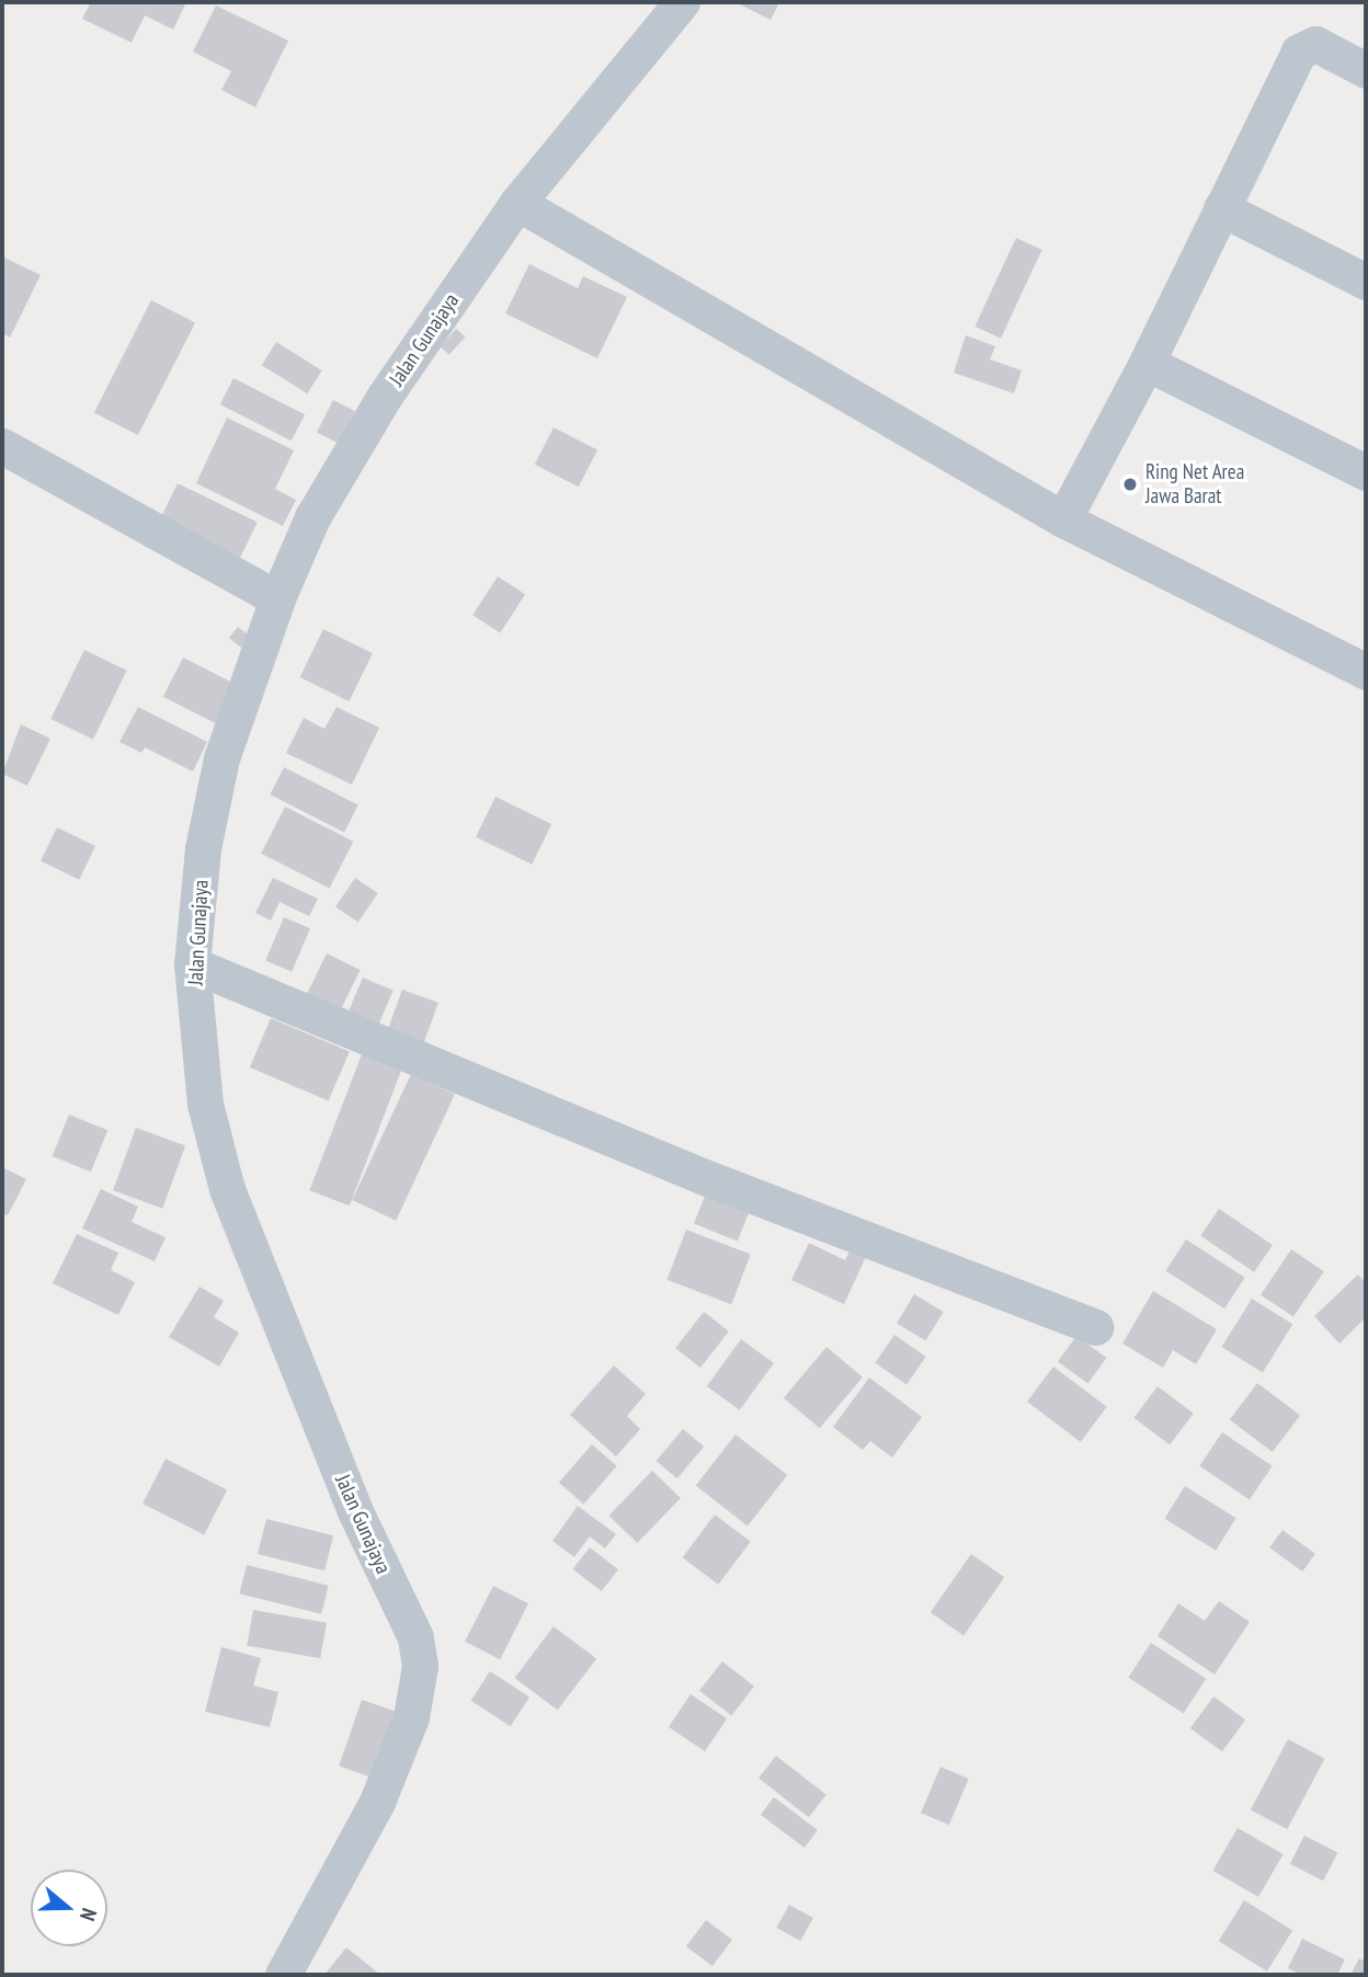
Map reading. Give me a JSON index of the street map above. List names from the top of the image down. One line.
{"streets":{"street":["Jalan Gunajaya"]},"places":["Ring Net Area Jawa Barat"],"north":"right"}
